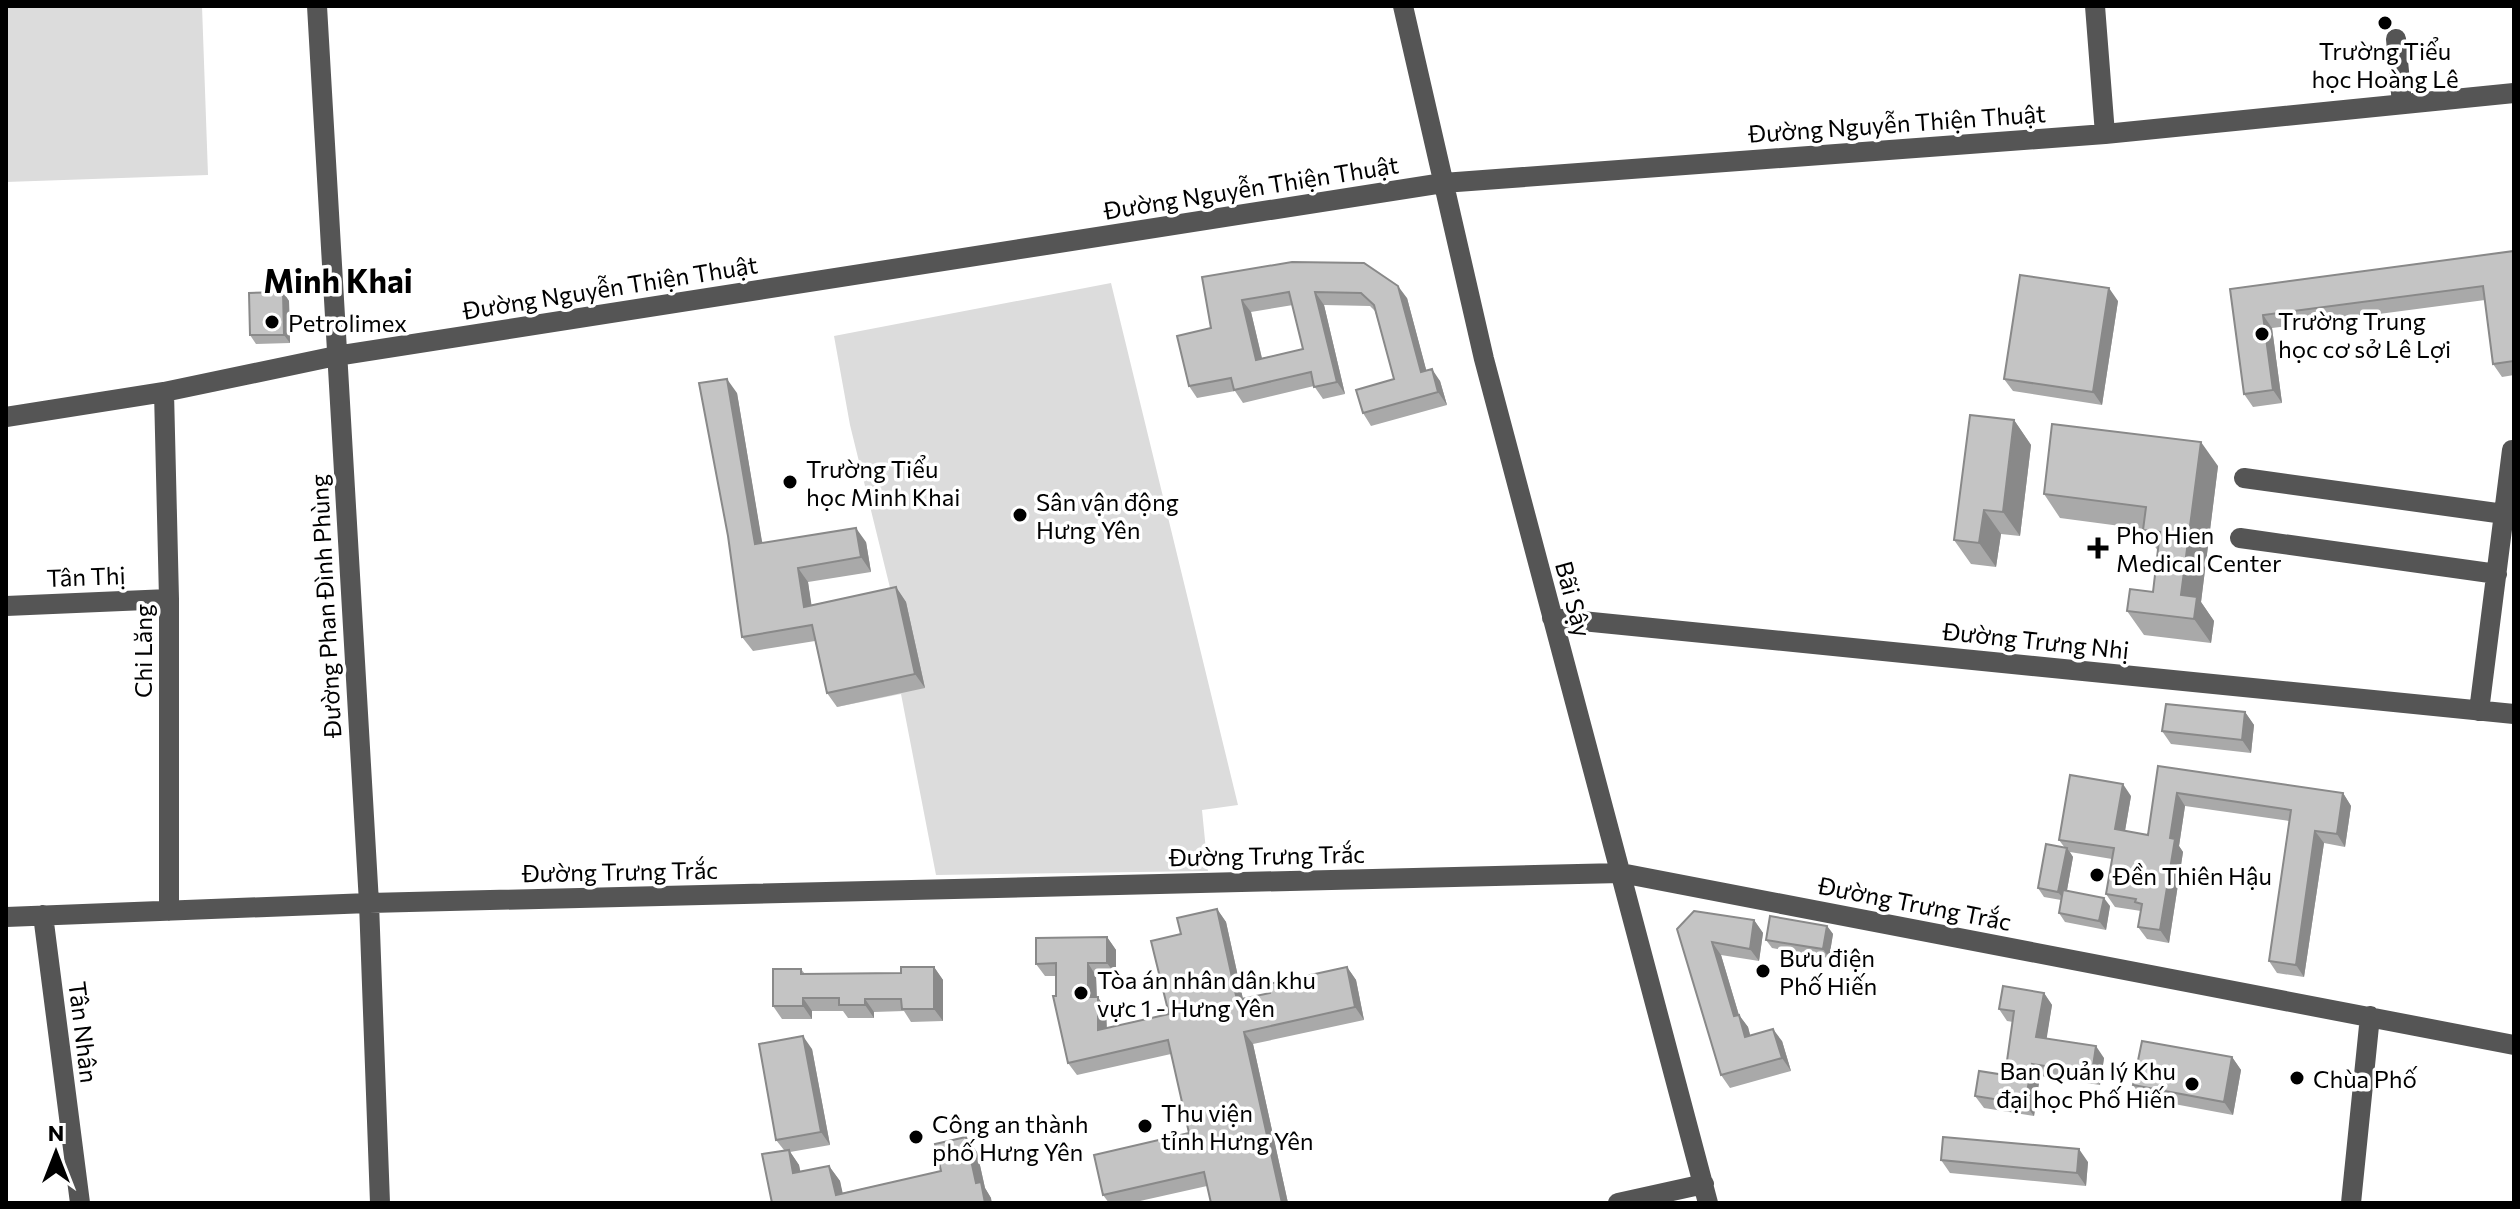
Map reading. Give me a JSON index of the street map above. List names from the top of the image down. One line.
{"streets":{"street":["Đường Nguyễn Thiện Thuật","Tân Thị","Bãi Sậy","Đường Phan Đình Phùng","Đường Trưng Nhị","Chi Lăng","Đường Trưng Trắc","Tân Nhân"]},"crossings":[["Đường Nguyễn Thiện Thuật","Bãi Sậy"],["Đường Nguyễn Thiện Thuật","Đường Phan Đình Phùng"],["Đường Nguyễn Thiện Thuật","Chi Lăng"],["Tân Thị","Chi Lăng"],["Bãi Sậy","Đường Trưng Nhị"],["Bãi Sậy","Đường Trưng Trắc"],["Đường Phan Đình Phùng","Đường Trưng Trắc"],["Chi Lăng","Đường Trưng Trắc"],["Đường Trưng Trắc","Tân Nhân"]],"districts":["Minh Khai"],"places":{"other":["Trường Tiểu học Hoàng Lê","Petrolimex","Trường Trung học cơ sở Lê Lợi","Trường Tiểu học Minh Khai","Sân vận động Hưng Yên","Đền Thiên Hậu","Bưu điện Phố Hiến","Tòa án nhân dân khu vực 1 - Hưng Yên","Chùa Phố","Ban Quản lý Khu đại học Phố Hiến","Thu viện tỉnh Hưng Yên","Công an thành phố Hưng Yên"],"health":["Pho Hien Medical Center"]},"north":"top"}
